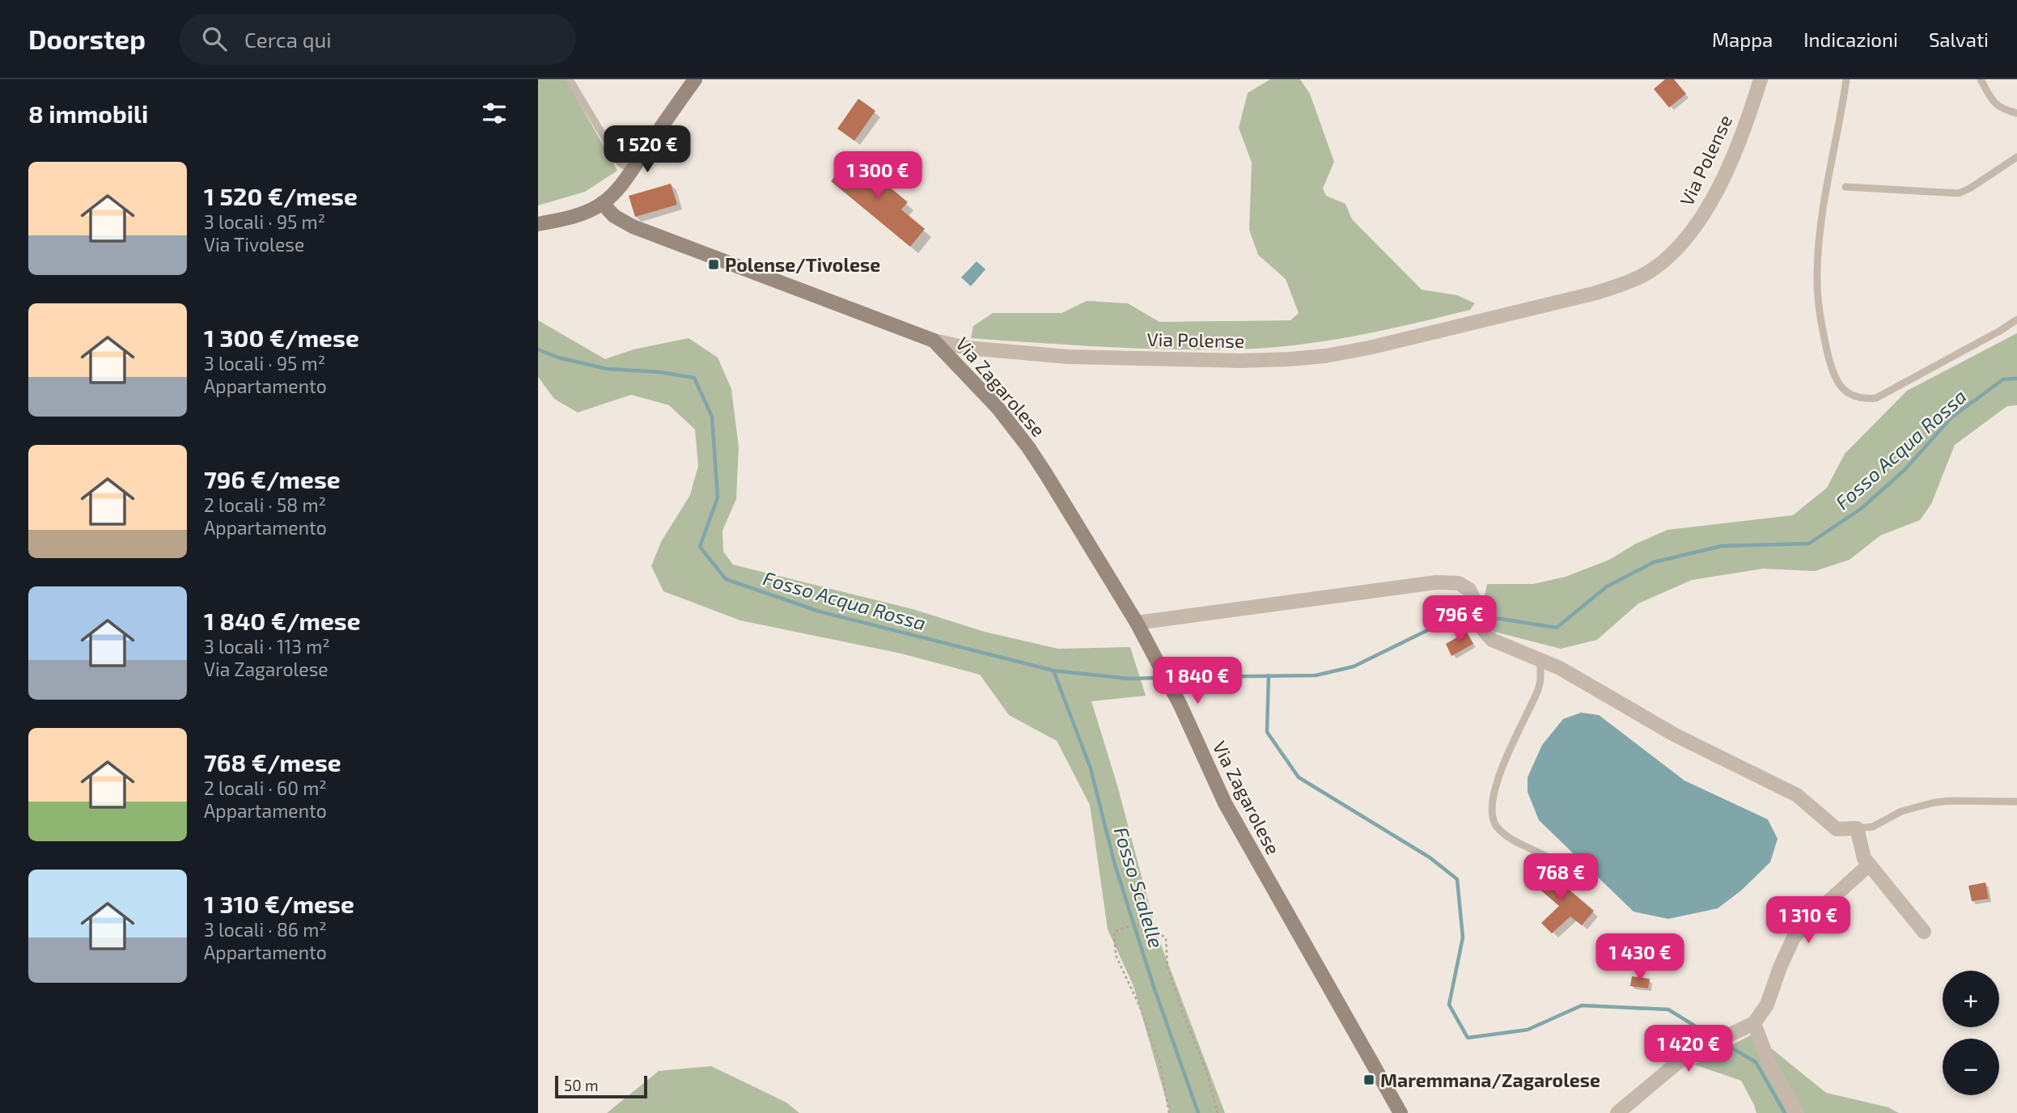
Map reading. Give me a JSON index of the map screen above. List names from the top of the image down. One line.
{"streets":{"main road":["Via Polense","Via Zagarolese"]},"crossings":[["Via Polense","Via Zagarolese"]],"water":["Fosso Acqua Rossa","Fosso Scalelle"],"places":{"transit":["Polense/Tivolese","Maremmana/Zagarolese"]},"scale_bar":"50 m","page":{"header":"Doorstep","search":"Cerca qui","nav":["Mappa","Indicazioni","Salvati"],"heading":"8 immobili","price":["1 520 €","1 300 €","796 €","1 840 €","768 €","1 310 €","1 430 €","1 420 €"],"list":[{"name":"1 520 €/mese","note":"3 locali · 95 m² · Via Tivolese"},{"name":"1 300 €/mese","note":"3 locali · 95 m² · Appartamento"},{"name":"796 €/mese","note":"2 locali · 58 m² · Appartamento"},{"name":"1 840 €/mese","note":"3 locali · 113 m² · Via Zagarolese"},{"name":"768 €/mese","note":"2 locali · 60 m² · Appartamento"},{"name":"1 310 €/mese","note":"3 locali · 86 m² · Appartamento"}],"map_buttons":["+","−"],"scale":"50 m"}}
